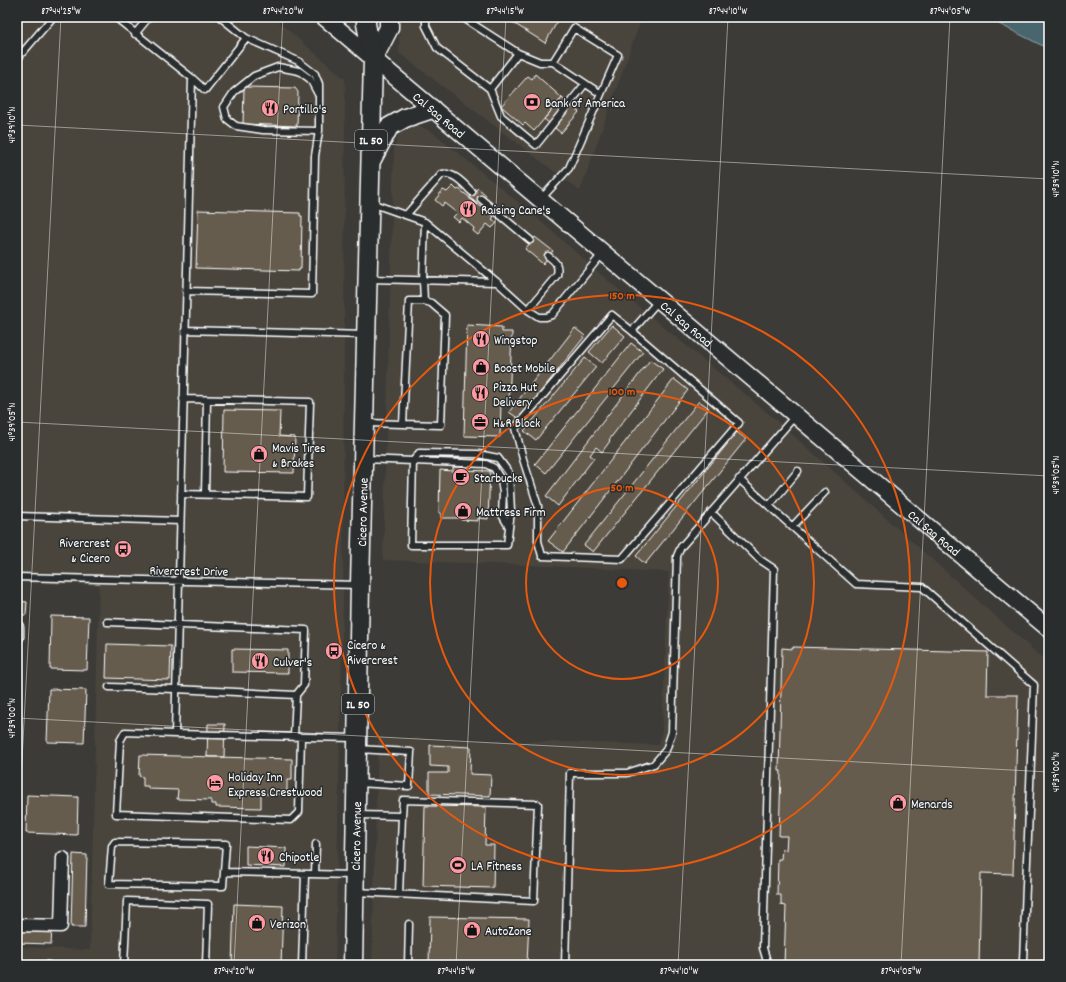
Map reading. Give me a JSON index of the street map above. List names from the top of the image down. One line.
{"streets":{"main road":["IL 50","Cicero Avenue"],"street":["Cal Sag Road"],"lane":["Rivercrest Drive"]},"crossings":[["Cal Sag Road","Cicero Avenue"],["Cicero Avenue","Rivercrest Drive"]],"places":{"bank":["Bank of America"],"restaurant":["Portillo's","Raising Cane's","Wingstop","Pizza Hut Delivery","Culver's","Chipotle"],"shop":["Boost Mobile","Mavis Tires & Brakes","Mattress Firm","Menards","Verizon","AutoZone"],"office":["H&R Block"],"cafe":["Starbucks"],"bus stop":["Rivercrest & Cicero","Cicero & Rivercrest"],"hotel":["Holiday Inn Express Crestwood"],"sports":["LA Fitness"]},"coordinates":["87°44'25\"W","87°44'20\"W","87°44'15\"W","87°44'10\"W","87°44'05\"W","41°39'10\"N","41°39'05\"N","41°39'00\"N"],"rings":["150 m","100 m","50 m"]}
